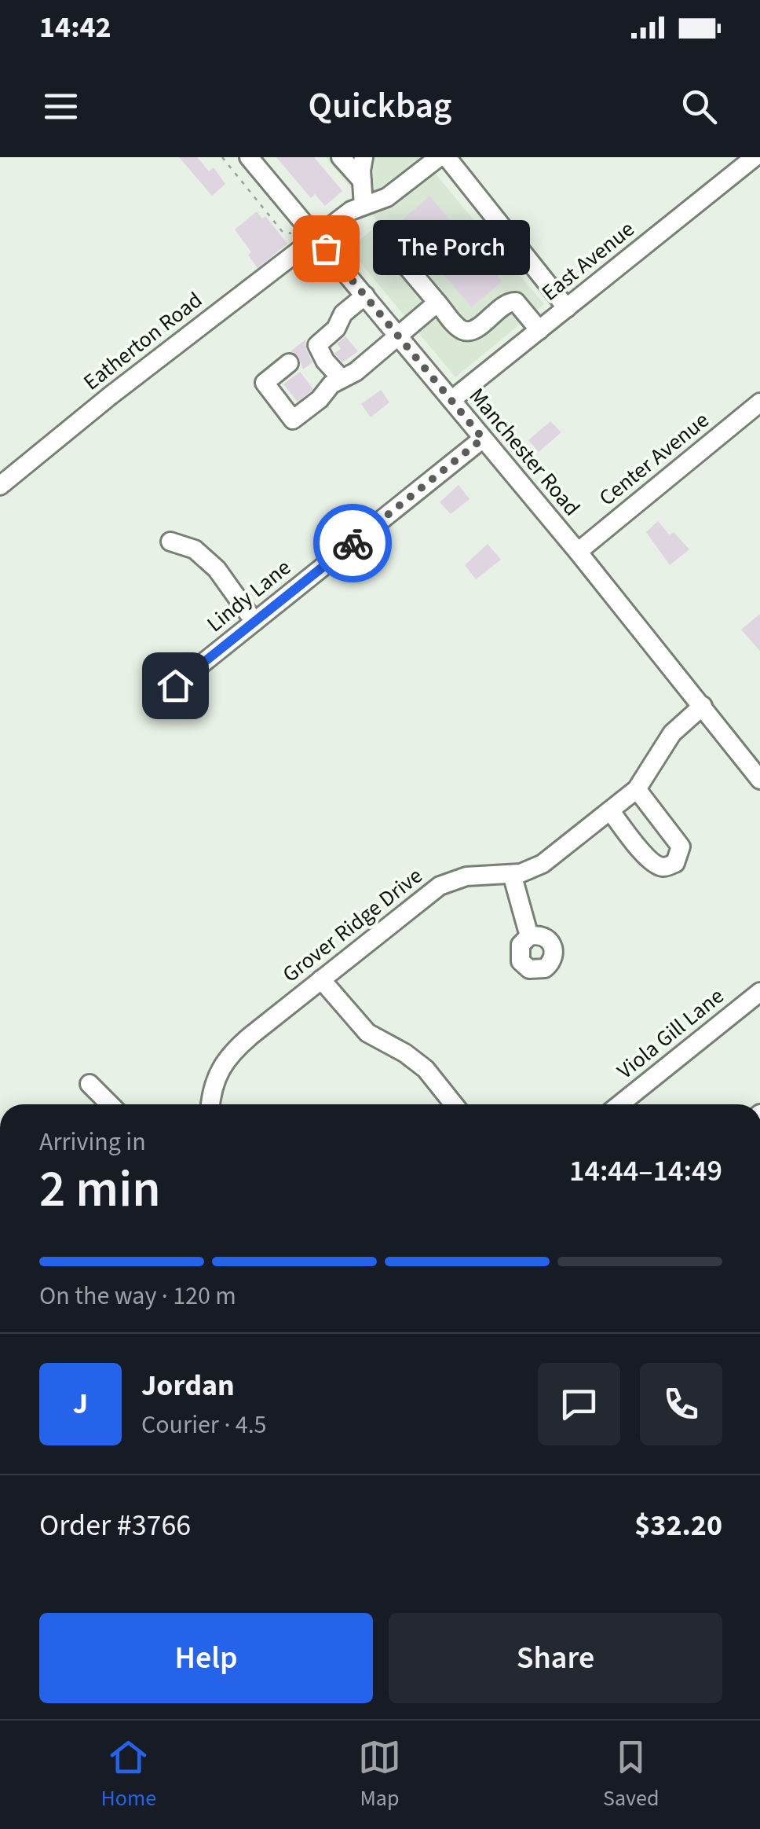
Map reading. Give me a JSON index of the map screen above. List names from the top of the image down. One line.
{"streets":{"street":["East Avenue","Eatherton Road","Manchester Road","Center Avenue","Lindy Lane","Grover Ridge Drive","Viola Gill Lane"]},"crossings":[["East Avenue","Manchester Road"],["Eatherton Road","Manchester Road"],["Manchester Road","Center Avenue"],["Manchester Road","Lindy Lane"],["Manchester Road","Grover Ridge Drive"]],"places":["The Porch"],"page":{"status":"14:42","header":"Quickbag","bubble":"The Porch","heading":["2 min","Arriving in","14:44–14:49"],"panel":["Jordan","Courier · 4.5","Order #3766","$32.20"],"bar":"On the way · 120 m","round":"J","buttons":["Help","Share"],"tabs":["Home","Map","Saved"]}}
